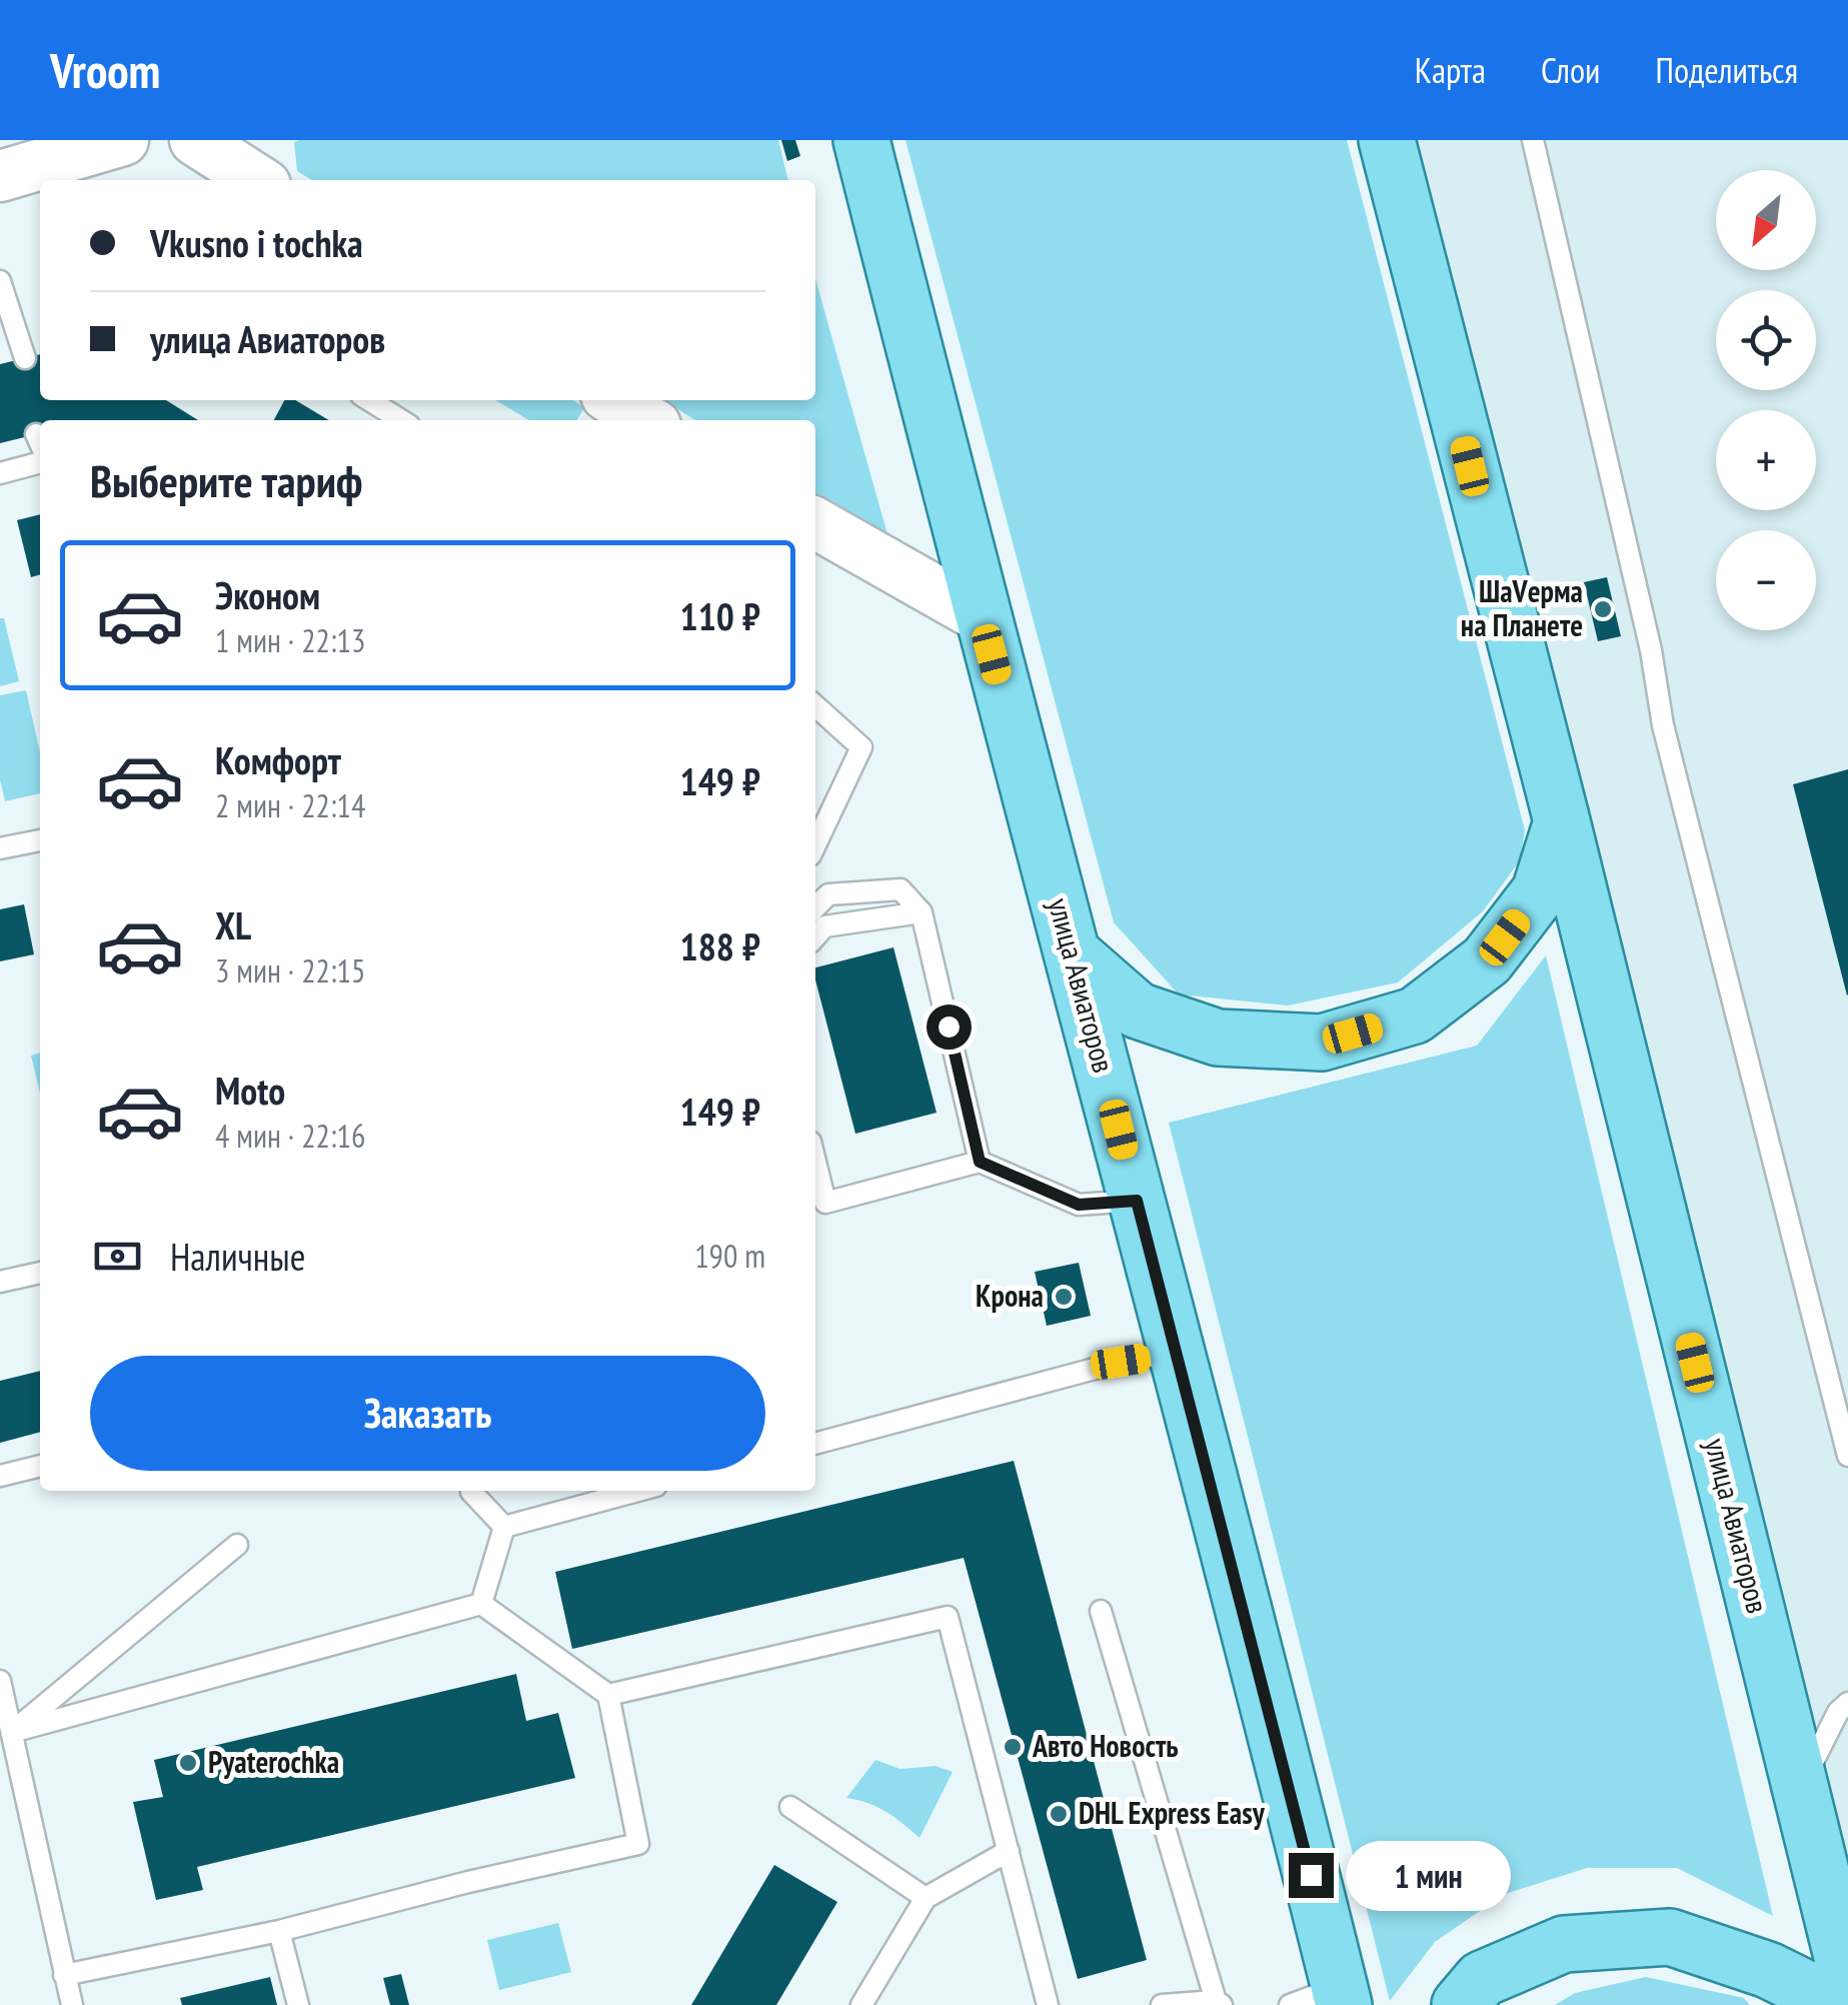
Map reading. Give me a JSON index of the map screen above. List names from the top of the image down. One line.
{"streets":{"main road":["улица Авиаторов"]},"places":["ШаVерма на Планете","Крона","Авто Новость","Pyaterochka","DHL Express Easy"],"north":"bottom left","page":{"header":"Vroom","nav":["Карта","Слои","Поделиться"],"map_buttons":["+","−"],"banner":["Vkusno i tochka","улица Авиаторов"],"heading":"Выберите тариф","list":[{"name":"Эконом","note":"1 мин · 22:13","value":"110 ₽"},{"name":"Комфорт","note":"2 мин · 22:14","value":"149 ₽"},{"name":"XL","note":"3 мин · 22:15","value":"188 ₽"},{"name":"Moto","note":"4 мин · 22:16","value":"149 ₽"}],"pay":["Наличные","190 m"],"buttons":"Заказать","bubble":"1 мин"}}
